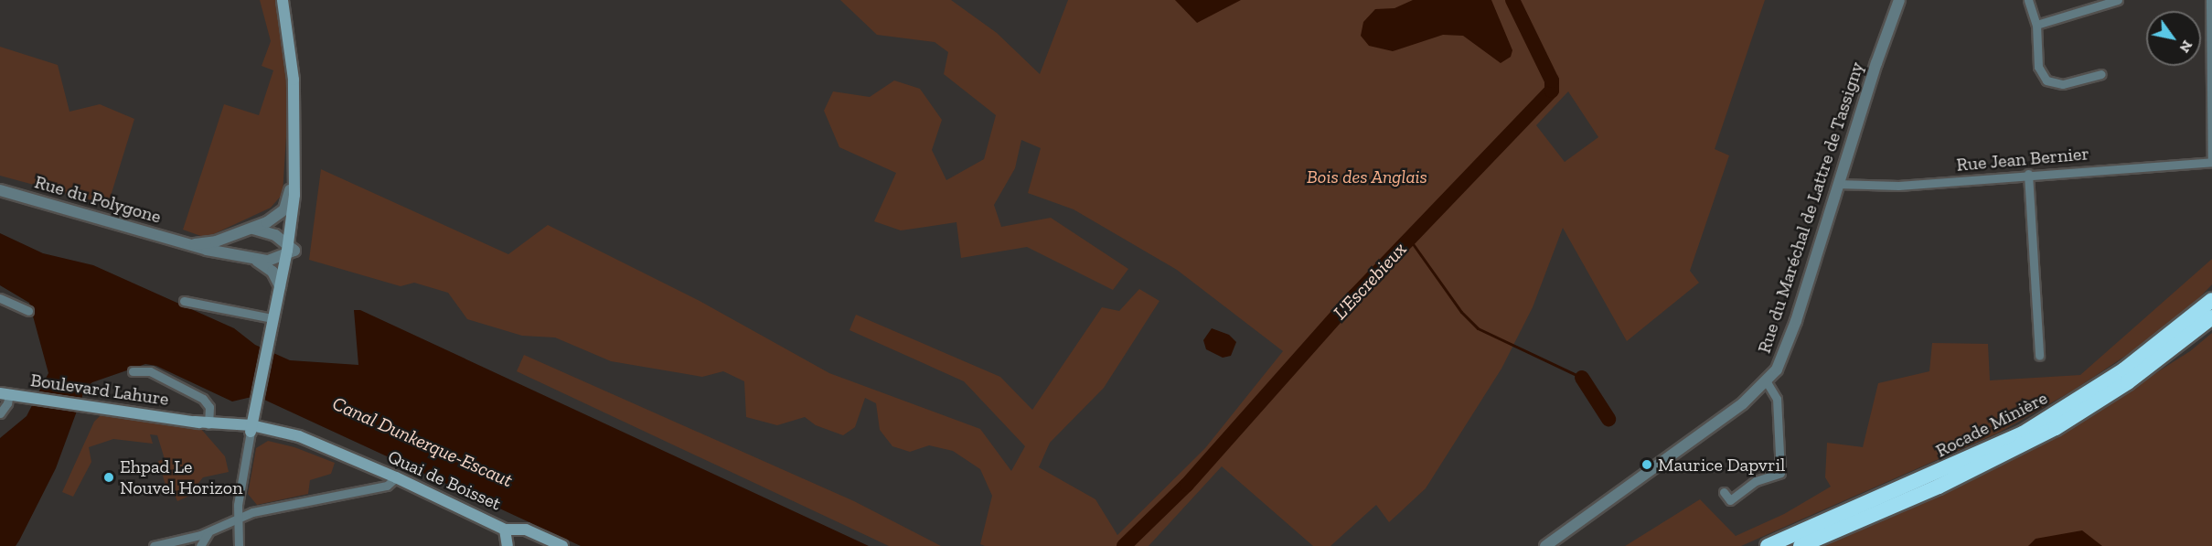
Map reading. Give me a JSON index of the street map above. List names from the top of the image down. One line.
{"streets":{"highway":["Rocade Minière"],"main road":["Boulevard Lahure","Quai de Boisset"],"street":["Rue Jean Bernier","Rue du Polygone","Rue du Maréchal de Lattre de Tassigny"]},"crossings":[["Rue Jean Bernier","Rue du Maréchal de Lattre de Tassigny"],["Boulevard Lahure","Quai de Boisset"]],"water":["L'Escrebieux","Canal Dunkerque-Escaut"],"parks":["Bois des Anglais"],"places":["Maurice Dapvril","Ehpad Le Nouvel Horizon"],"north":"bottom right"}
